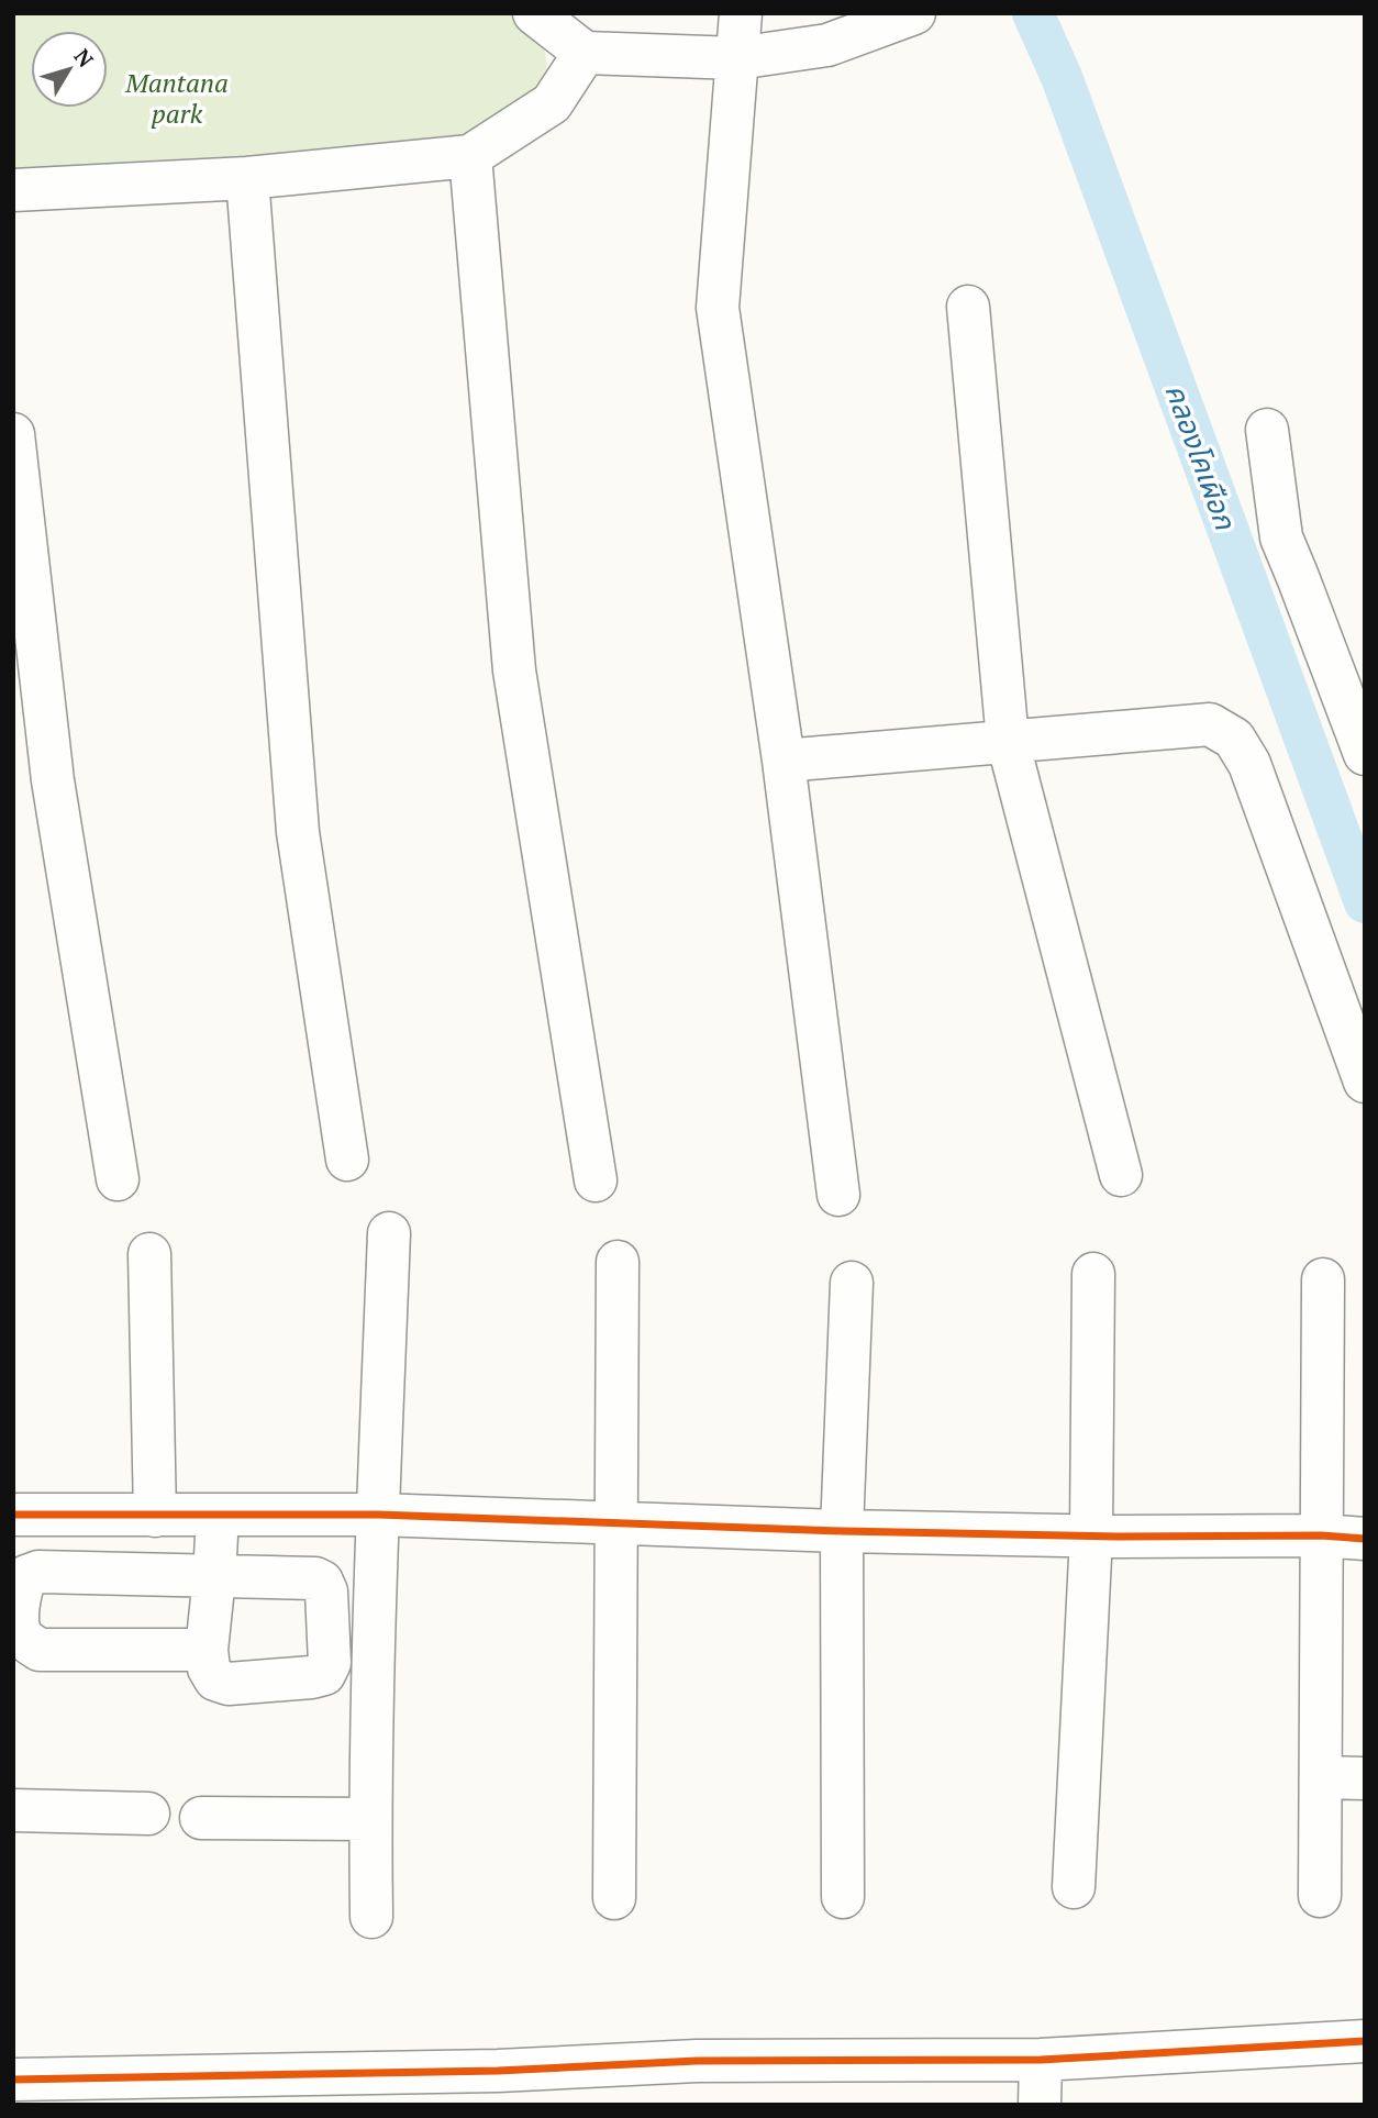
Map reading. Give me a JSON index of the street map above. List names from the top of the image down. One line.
{"water":["คลองโคเผือก"],"parks":["Mantana park"],"north":"top right"}
